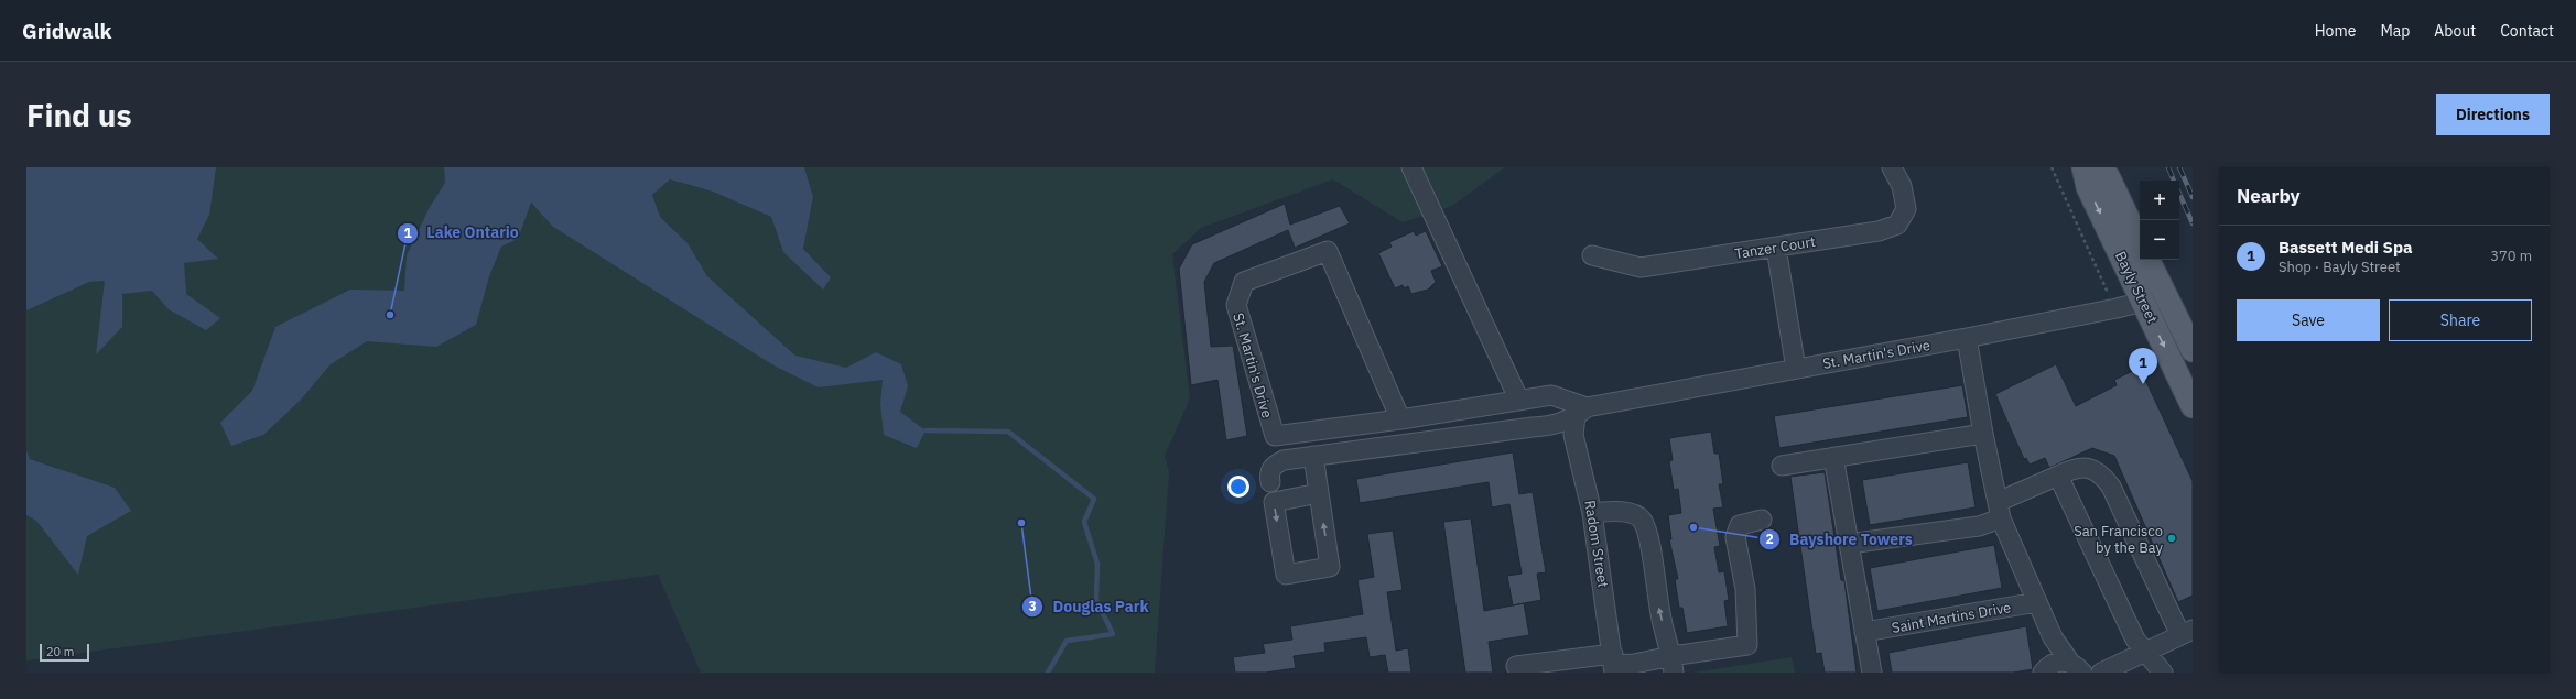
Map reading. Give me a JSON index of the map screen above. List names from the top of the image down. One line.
{"streets":{"main road":["Bayly Street"],"street":["Tanzer Court","St. Martin's Drive","Radom Street","Saint Martins Drive"]},"crossings":[["Bayly Street","St. Martin's Drive"],["St. Martin's Drive","Radom Street"]],"places":["Lake Ontario","Douglas Park","Bayshore Towers","San Francisco by the Bay"],"scale_bar":"20 m","page":{"header":"Gridwalk","nav":["Home","Map","About","Contact"],"buttons":["Directions",["Save","Share"]],"title":"Find us","heading":"Nearby","map_buttons":["+","−"],"list":[{"mark":"1","name":"Bassett Medi Spa","note":"Shop · Bayly Street","value":"370 m"}],"pins":"1","scale":"20 m"}}
